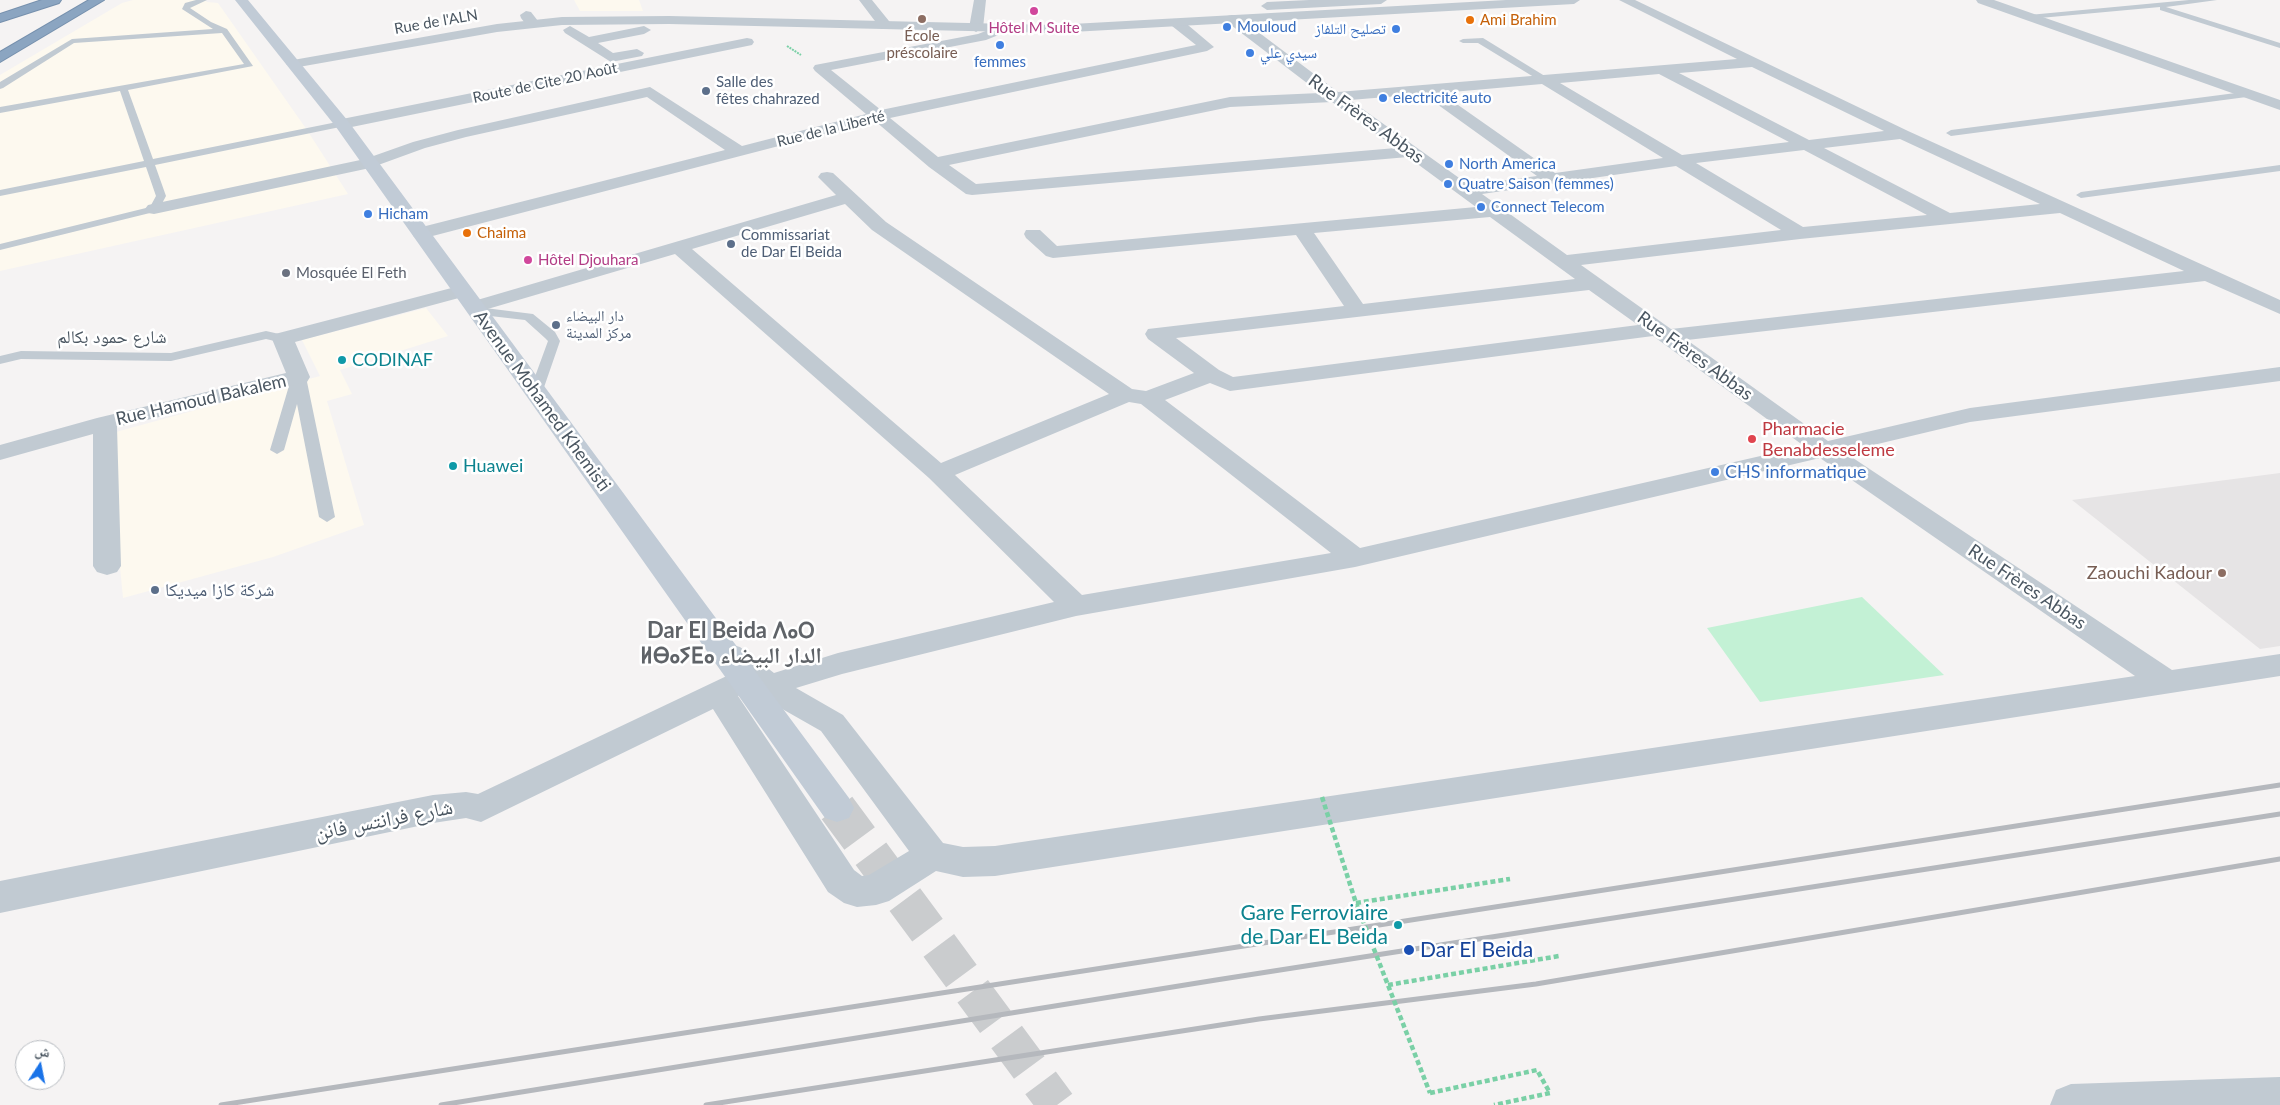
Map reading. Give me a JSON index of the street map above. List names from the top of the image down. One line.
{"streets":{"main road":["Avenue Mohamed Khemisti"],"street":["Rue de l'ALN","Route de Cite 20 Août","Rue Frères Abbas","Rue de la Liberté","Rue Hamoud Bakalem","شارع فرانتس فانن"],"lane":["شارع حمود بكالم"]},"crossings":[["Rue de l'ALN","Rue Frères Abbas"],["Rue de l'ALN","Avenue Mohamed Khemisti"],["Route de Cite 20 Août","Avenue Mohamed Khemisti"],["Rue Frères Abbas","شارع فرانتس فانن"],["Rue de la Liberté","Avenue Mohamed Khemisti"],["شارع حمود بكالم","Rue Hamoud Bakalem"]],"districts":["Dar El Beida ⴷⴰⵔ ⵍⴱⴰⵢⴹⴰ الدار البيضاء"],"places":["Hôtel M Suite","École préscolaire","Ami Brahim","Mouloud","تصليح التلفاز","femmes","سيدي علي","Salle des fêtes chahrazed","electricité auto","North America","Quatre Saison (femmes)","Connect Telecom","Hicham","Chaima","Commissariat de Dar El Beida","Hôtel Djouhara","Mosquée El Feth","دار البيضاء مركز المدينة","CODINAF","Pharmacie Benabdesseleme","Huawei","CHS informatique","Zaouchi Kadour","شركة كازا ميديكا","Gare Ferroviaire de Dar EL Beida","Dar El Beida"],"north":"top"}
